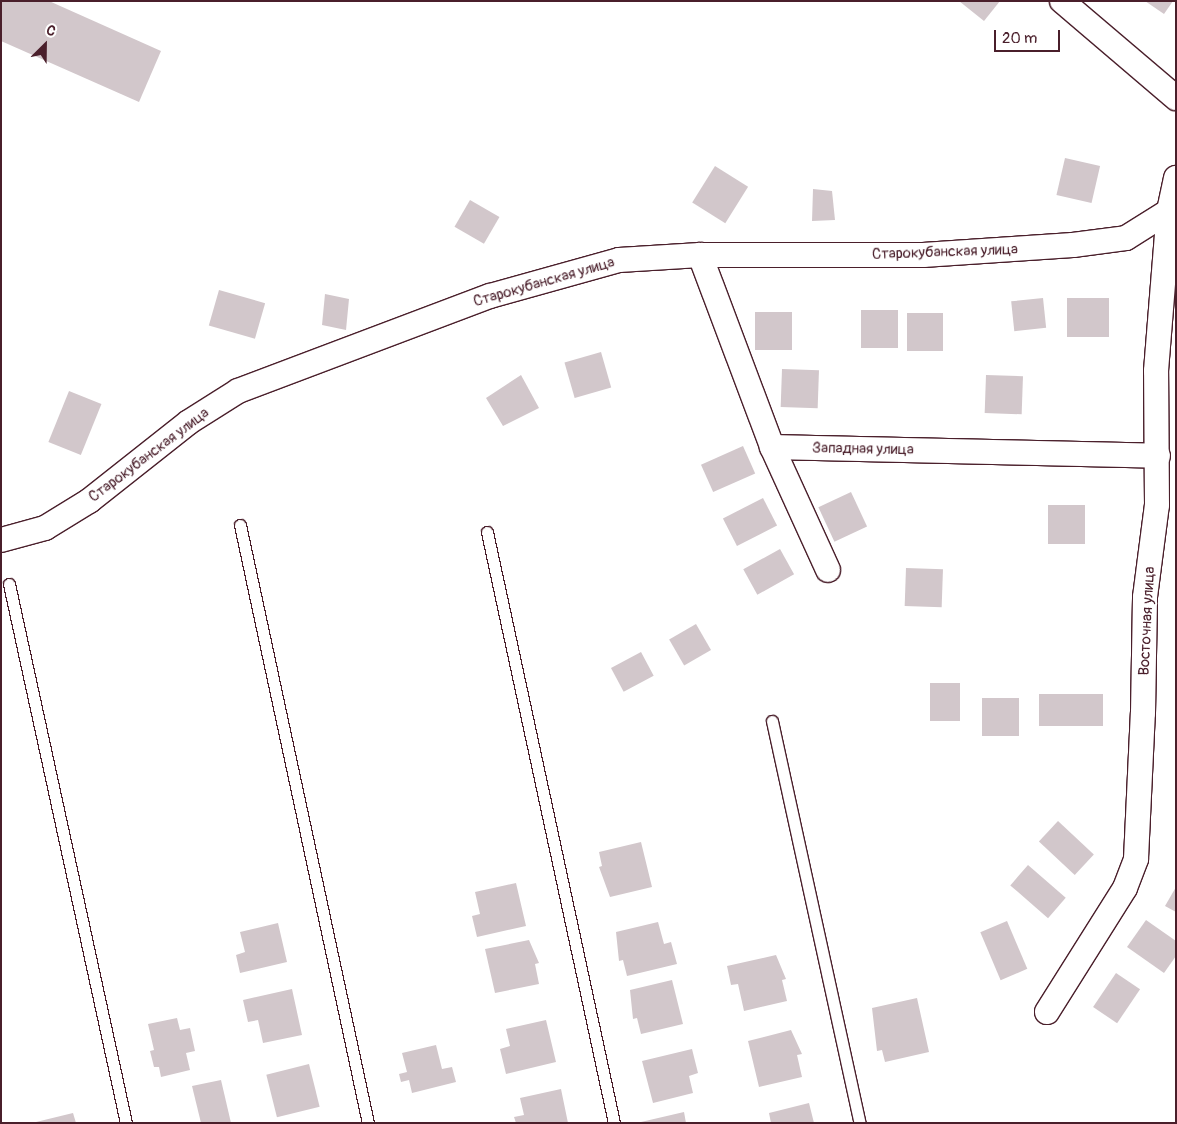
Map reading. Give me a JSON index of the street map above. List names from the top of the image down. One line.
{"streets":{"street":["Старокубанская улица","Западная улица","Восточная улица"]},"crossings":[["Старокубанская улица","Восточная улица"],["Западная улица","Восточная улица"]],"scale_bar":"20 m","north":"top right"}
